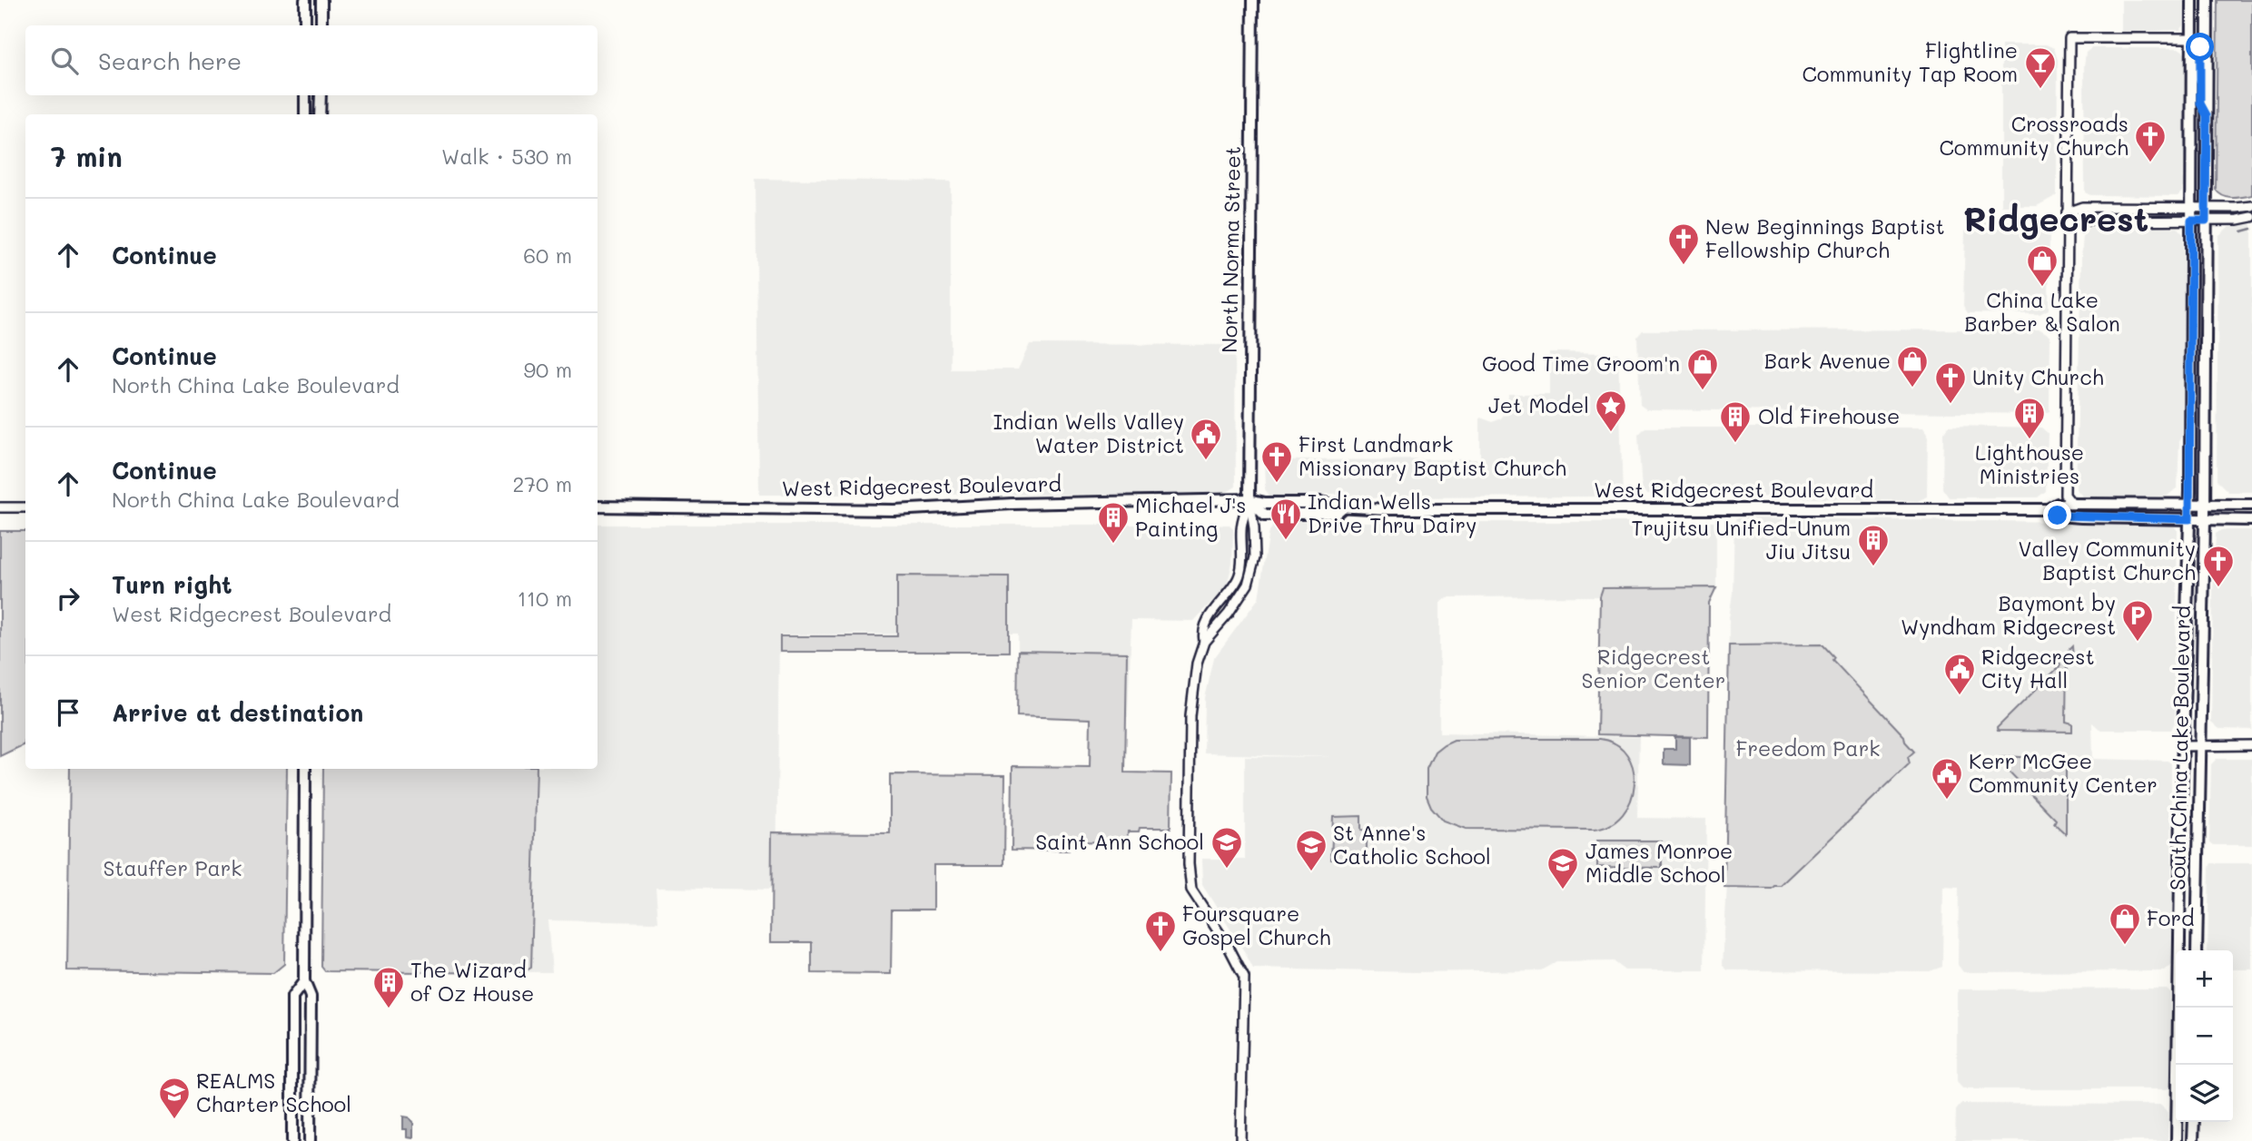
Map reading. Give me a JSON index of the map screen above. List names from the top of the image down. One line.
{"streets":{"main road":["North Norma Street","West Ridgecrest Boulevard","South China Lake Boulevard"]},"crossings":[["North Norma Street","West Ridgecrest Boulevard"],["West Ridgecrest Boulevard","South China Lake Boulevard"]],"districts":["Ridgecrest"],"parks":["Ridgecrest Senior Center","Freedom Park","Stauffer Park"],"places":{"bar":["Flightline Community Tap Room"],"church":["Crossroads Community Church","New Beginnings Baptist Fellowship Church","Unity Church","First Landmark Missionary Baptist Church","Valley Community Baptist Church","Foursquare Gospel Church"],"shop":["China Lake Barber & Salon","Bark Avenue","Good Time Groom'n","Ford"],"place":["Jet Model"],"building":["Lighthouse Ministries","Old Firehouse","Michael J's Painting","Trujitsu Unified-Unum Jiu Jitsu","The Wizard of Oz House"],"public building":["Indian Wells Valley Water District","Ridgecrest City Hall","Kerr McGee Community Center"],"restaurant":["Indian Wells Drive Thru Dairy"],"parking":["Baymont by Wyndham Ridgecrest"],"school or university":["Saint Ann School","St Anne's Catholic School","James Monroe Middle School","REALMS Charter School"]},"page":{"search":"Search here","heading":["7 min","Walk · 530 m"],"list":[["Continue","60 m"],["Continue","North China Lake Boulevard","90 m"],["Continue","North China Lake Boulevard","270 m"],["Turn right","West Ridgecrest Boulevard","110 m"],"Arrive at destination"],"map_buttons":["+","−"]}}
